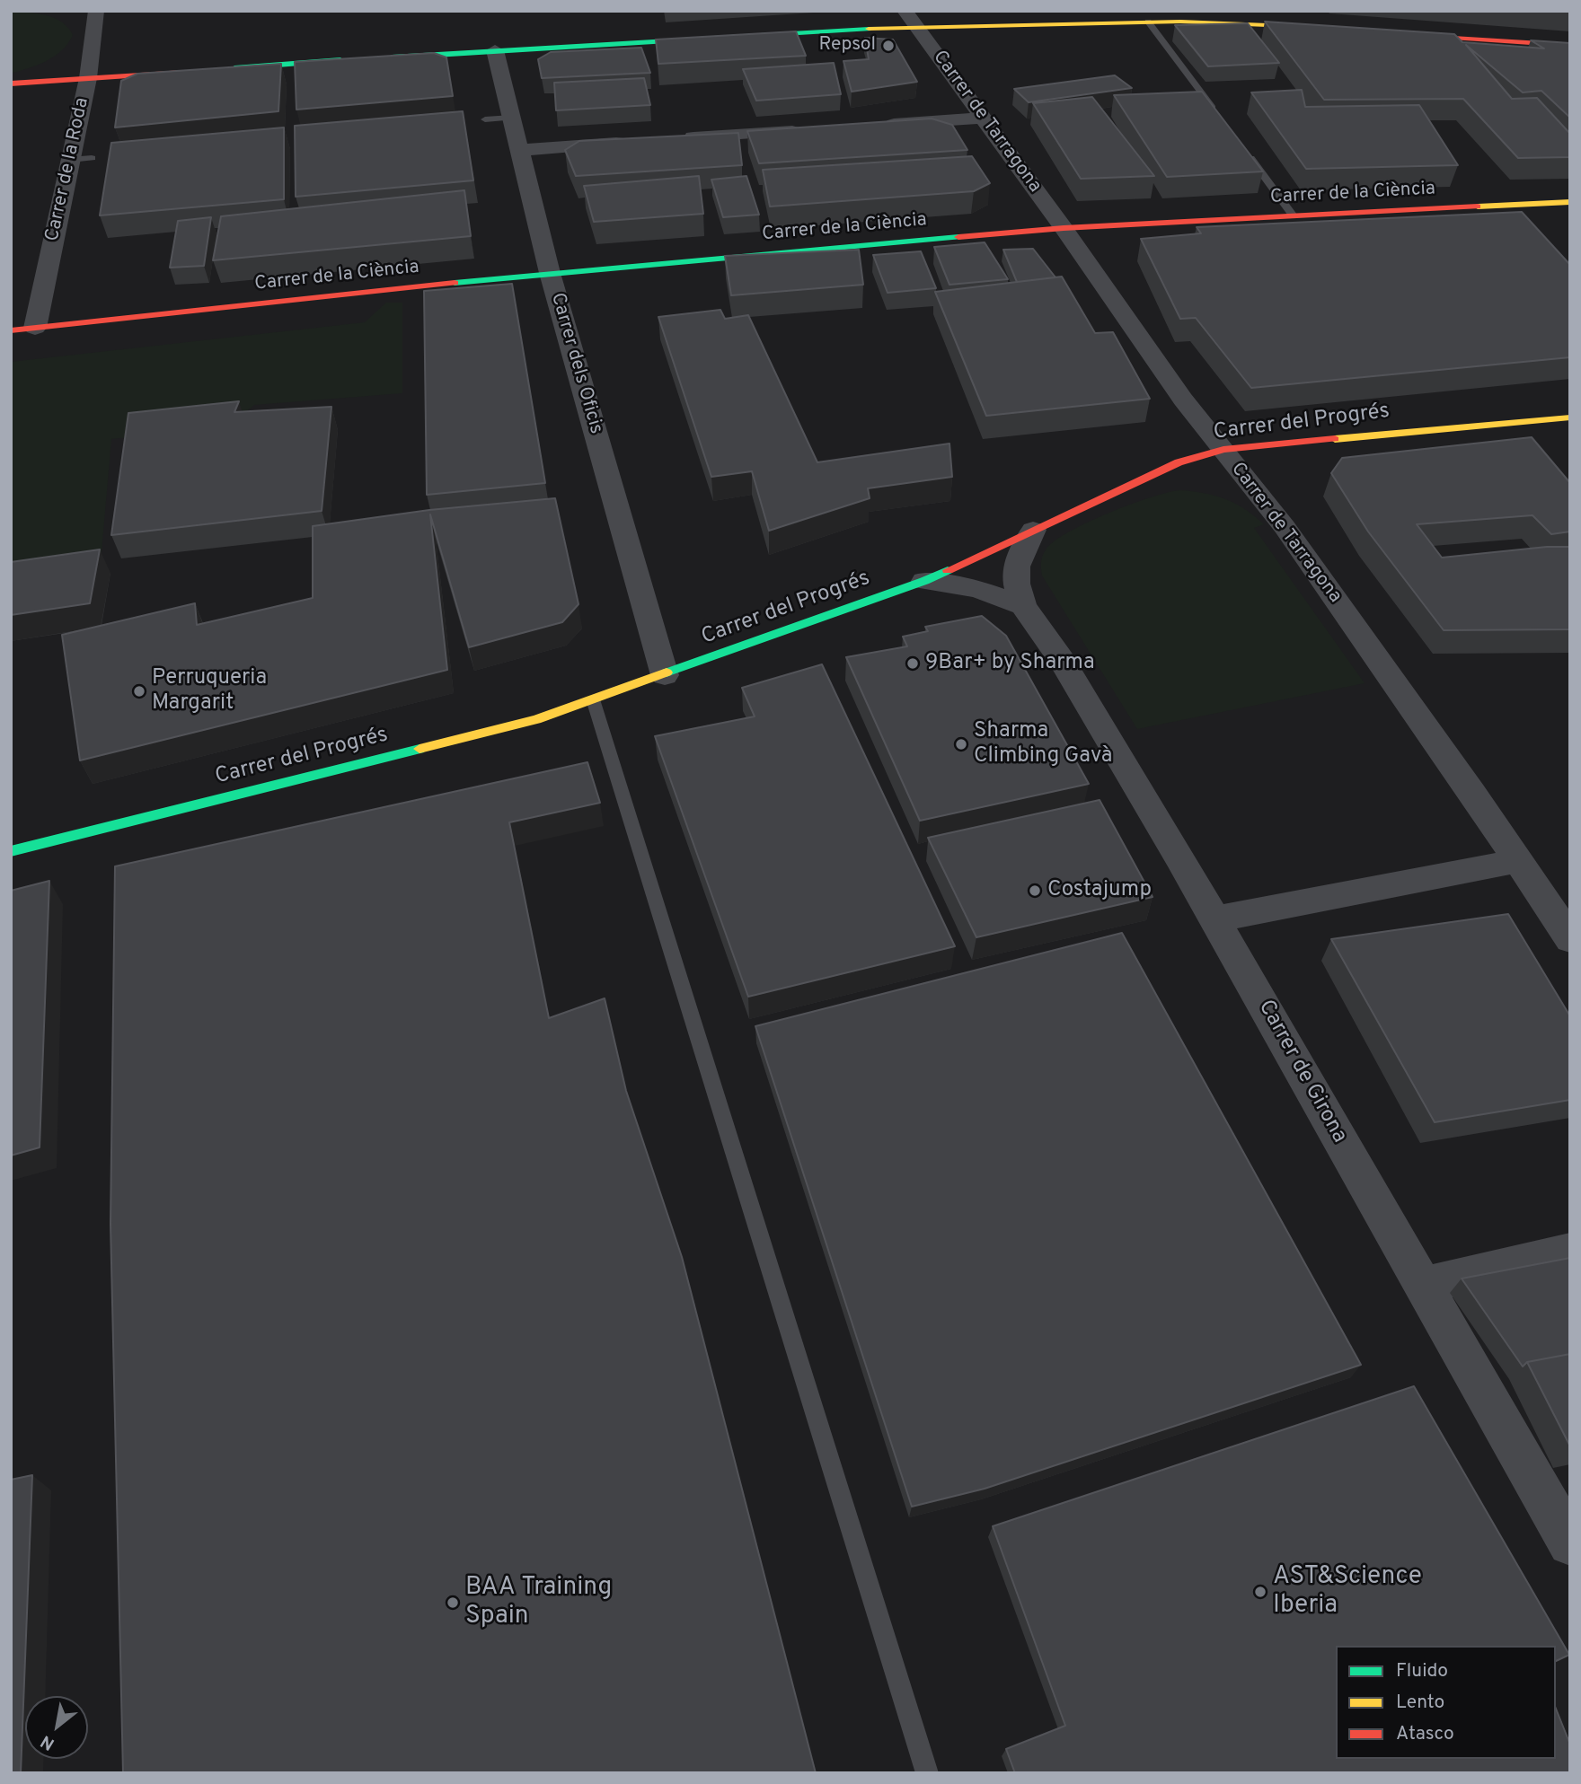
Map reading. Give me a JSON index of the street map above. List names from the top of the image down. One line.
{"streets":{"street":["Carrer de Tarragona","Carrer de la Roda","Carrer de la Ciència","Carrer dels Oficis","Carrer del Progrés","Carrer de Girona"]},"crossings":[["Carrer de Tarragona","Carrer de la Ciència"],["Carrer de Tarragona","Carrer del Progrés"],["Carrer de la Roda","Carrer de la Ciència"],["Carrer de la Ciència","Carrer dels Oficis"],["Carrer dels Oficis","Carrer del Progrés"],["Carrer del Progrés","Carrer de Girona"]],"places":["Repsol","9Bar+ by Sharma","Perruqueria Margarit","Sharma Climbing Gavà","Costajump","AST&Science Iberia","BAA Training Spain"],"legend":["Fluido","Lento","Atasco"],"north":"bottom left"}
